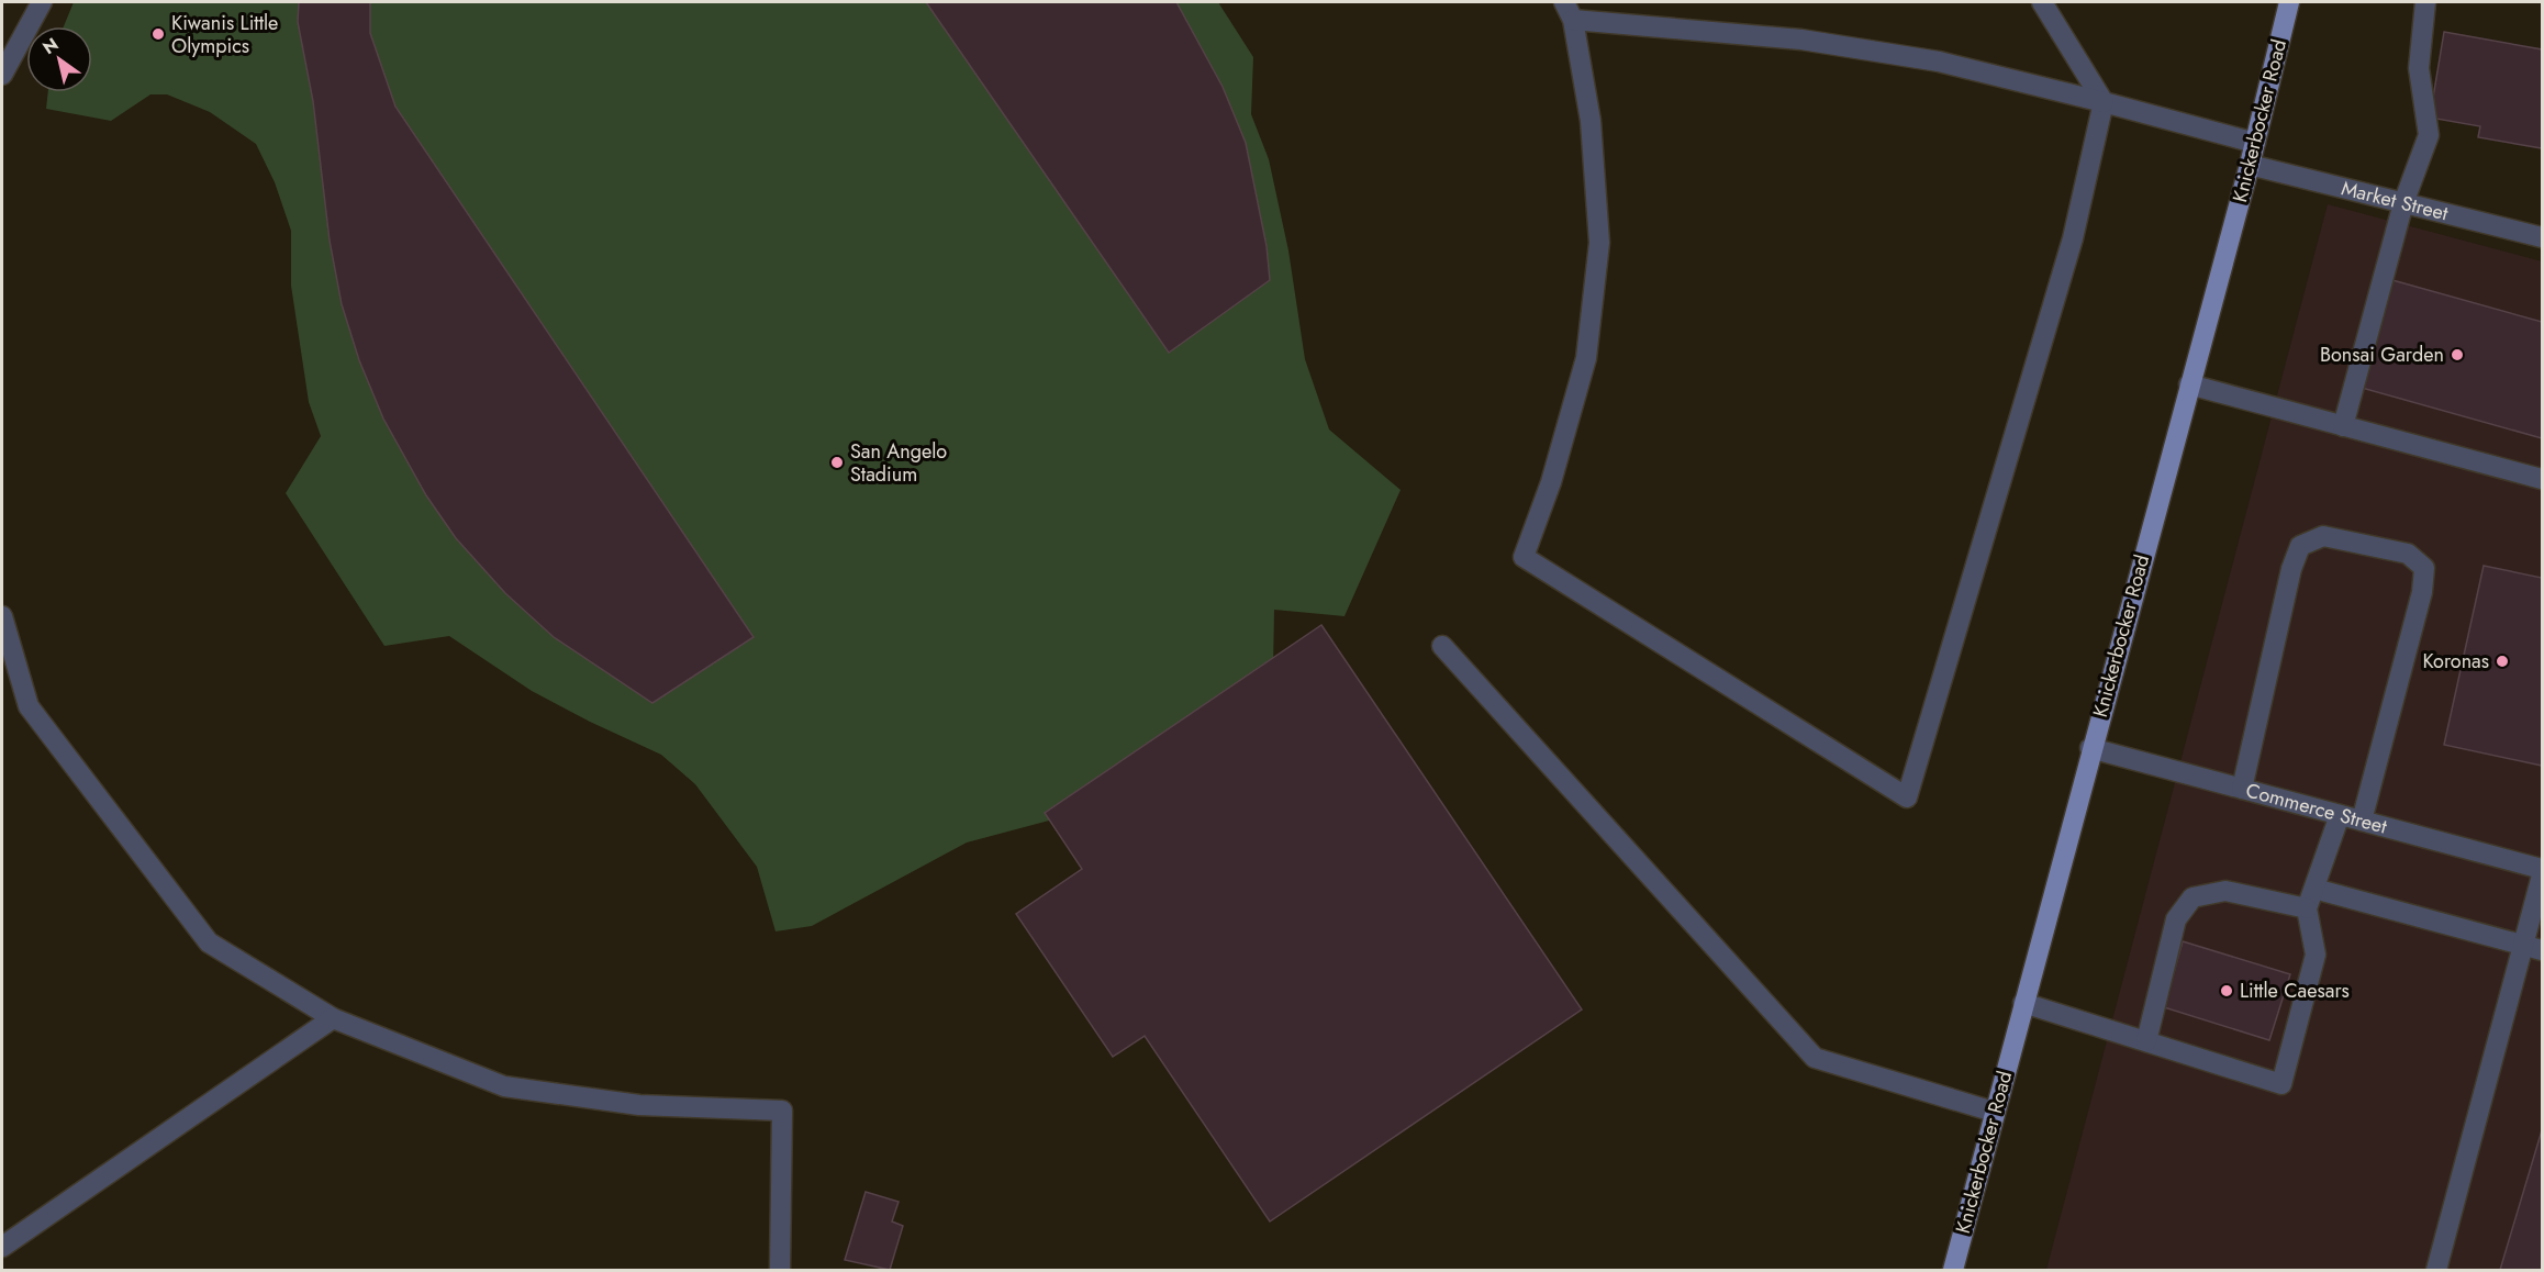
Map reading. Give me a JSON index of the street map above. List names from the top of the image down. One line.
{"streets":{"main road":["Knickerbocker Road"],"street":["Market Street","Commerce Street"]},"crossings":[["Knickerbocker Road","Market Street"],["Knickerbocker Road","Commerce Street"]],"places":["Kiwanis Little Olympics","Bonsai Garden","San Angelo Stadium","Koronas","Little Caesars"],"north":"top left"}
